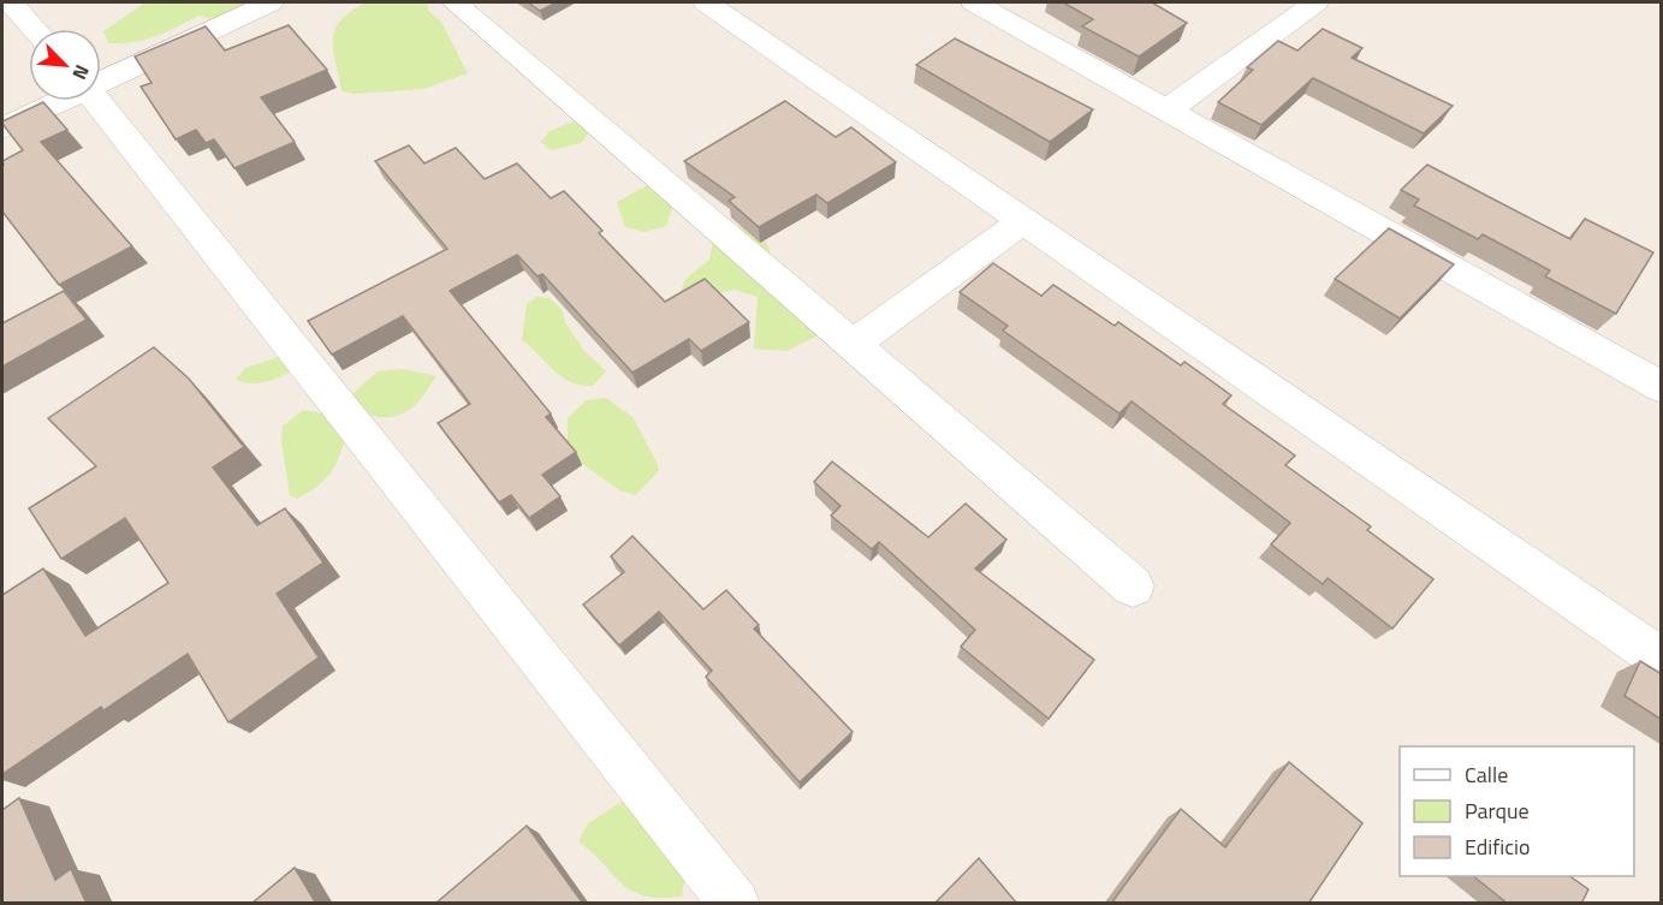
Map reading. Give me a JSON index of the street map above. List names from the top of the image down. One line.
{"legend":["Calle","Parque","Edificio"],"north":"bottom right"}
